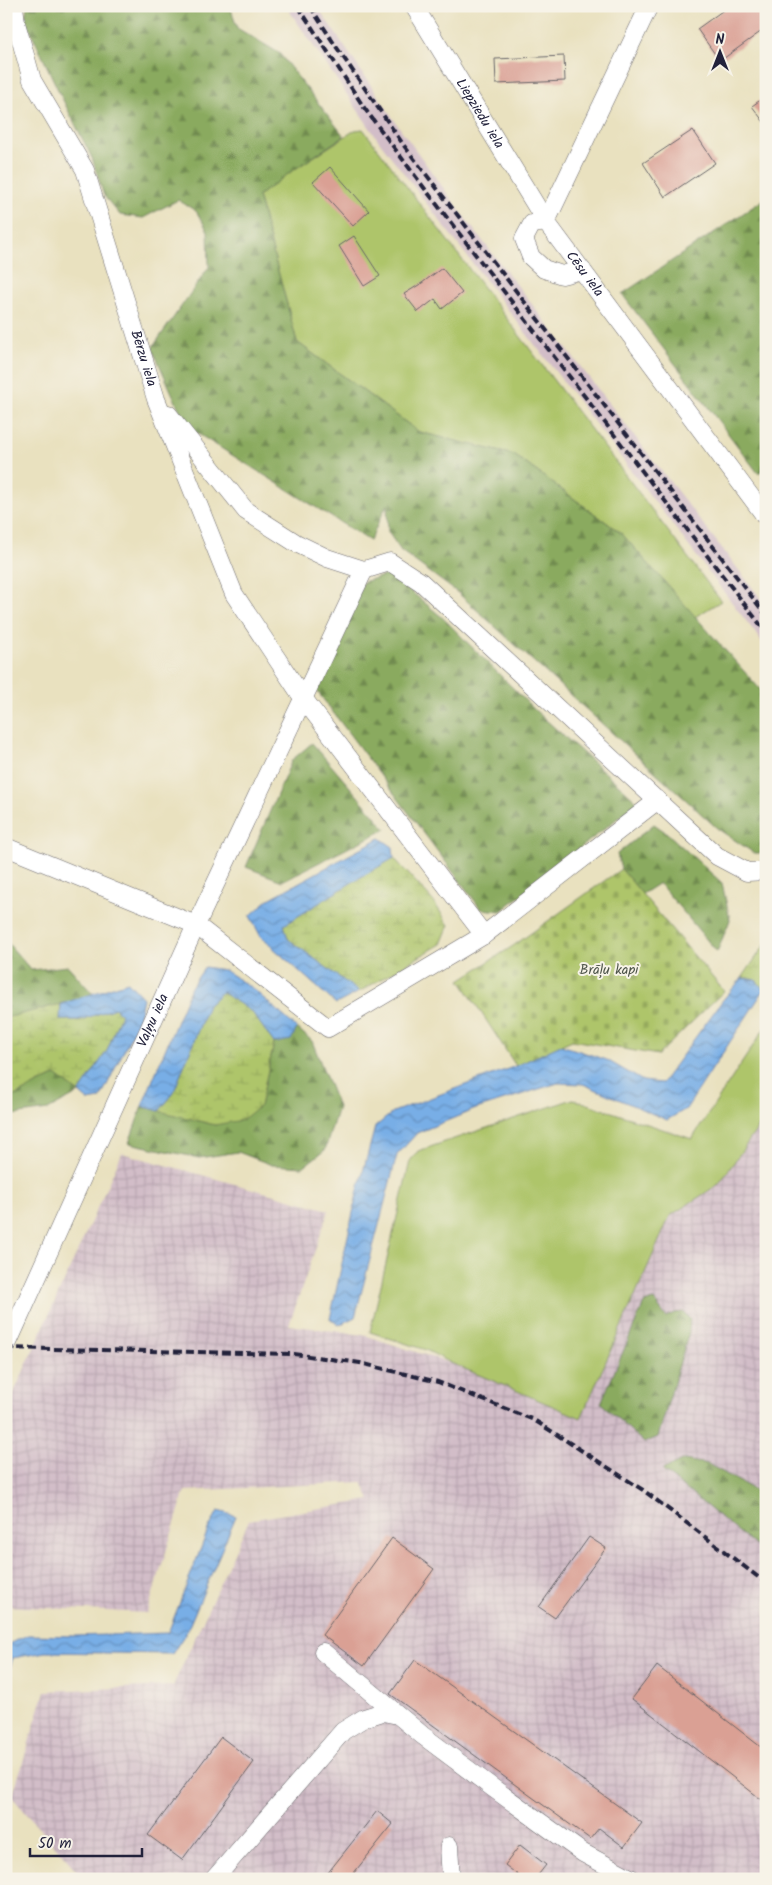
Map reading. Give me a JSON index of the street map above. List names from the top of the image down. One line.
{"streets":{"street":["Liepziedu iela","Cēsu iela","Bērzu iela","Vaļņu iela"]},"crossings":[["Liepziedu iela","Cēsu iela"],["Bērzu iela","Vaļņu iela"]],"parks":["Brāļu kapi"],"scale_bar":"50 m","north":"top"}
